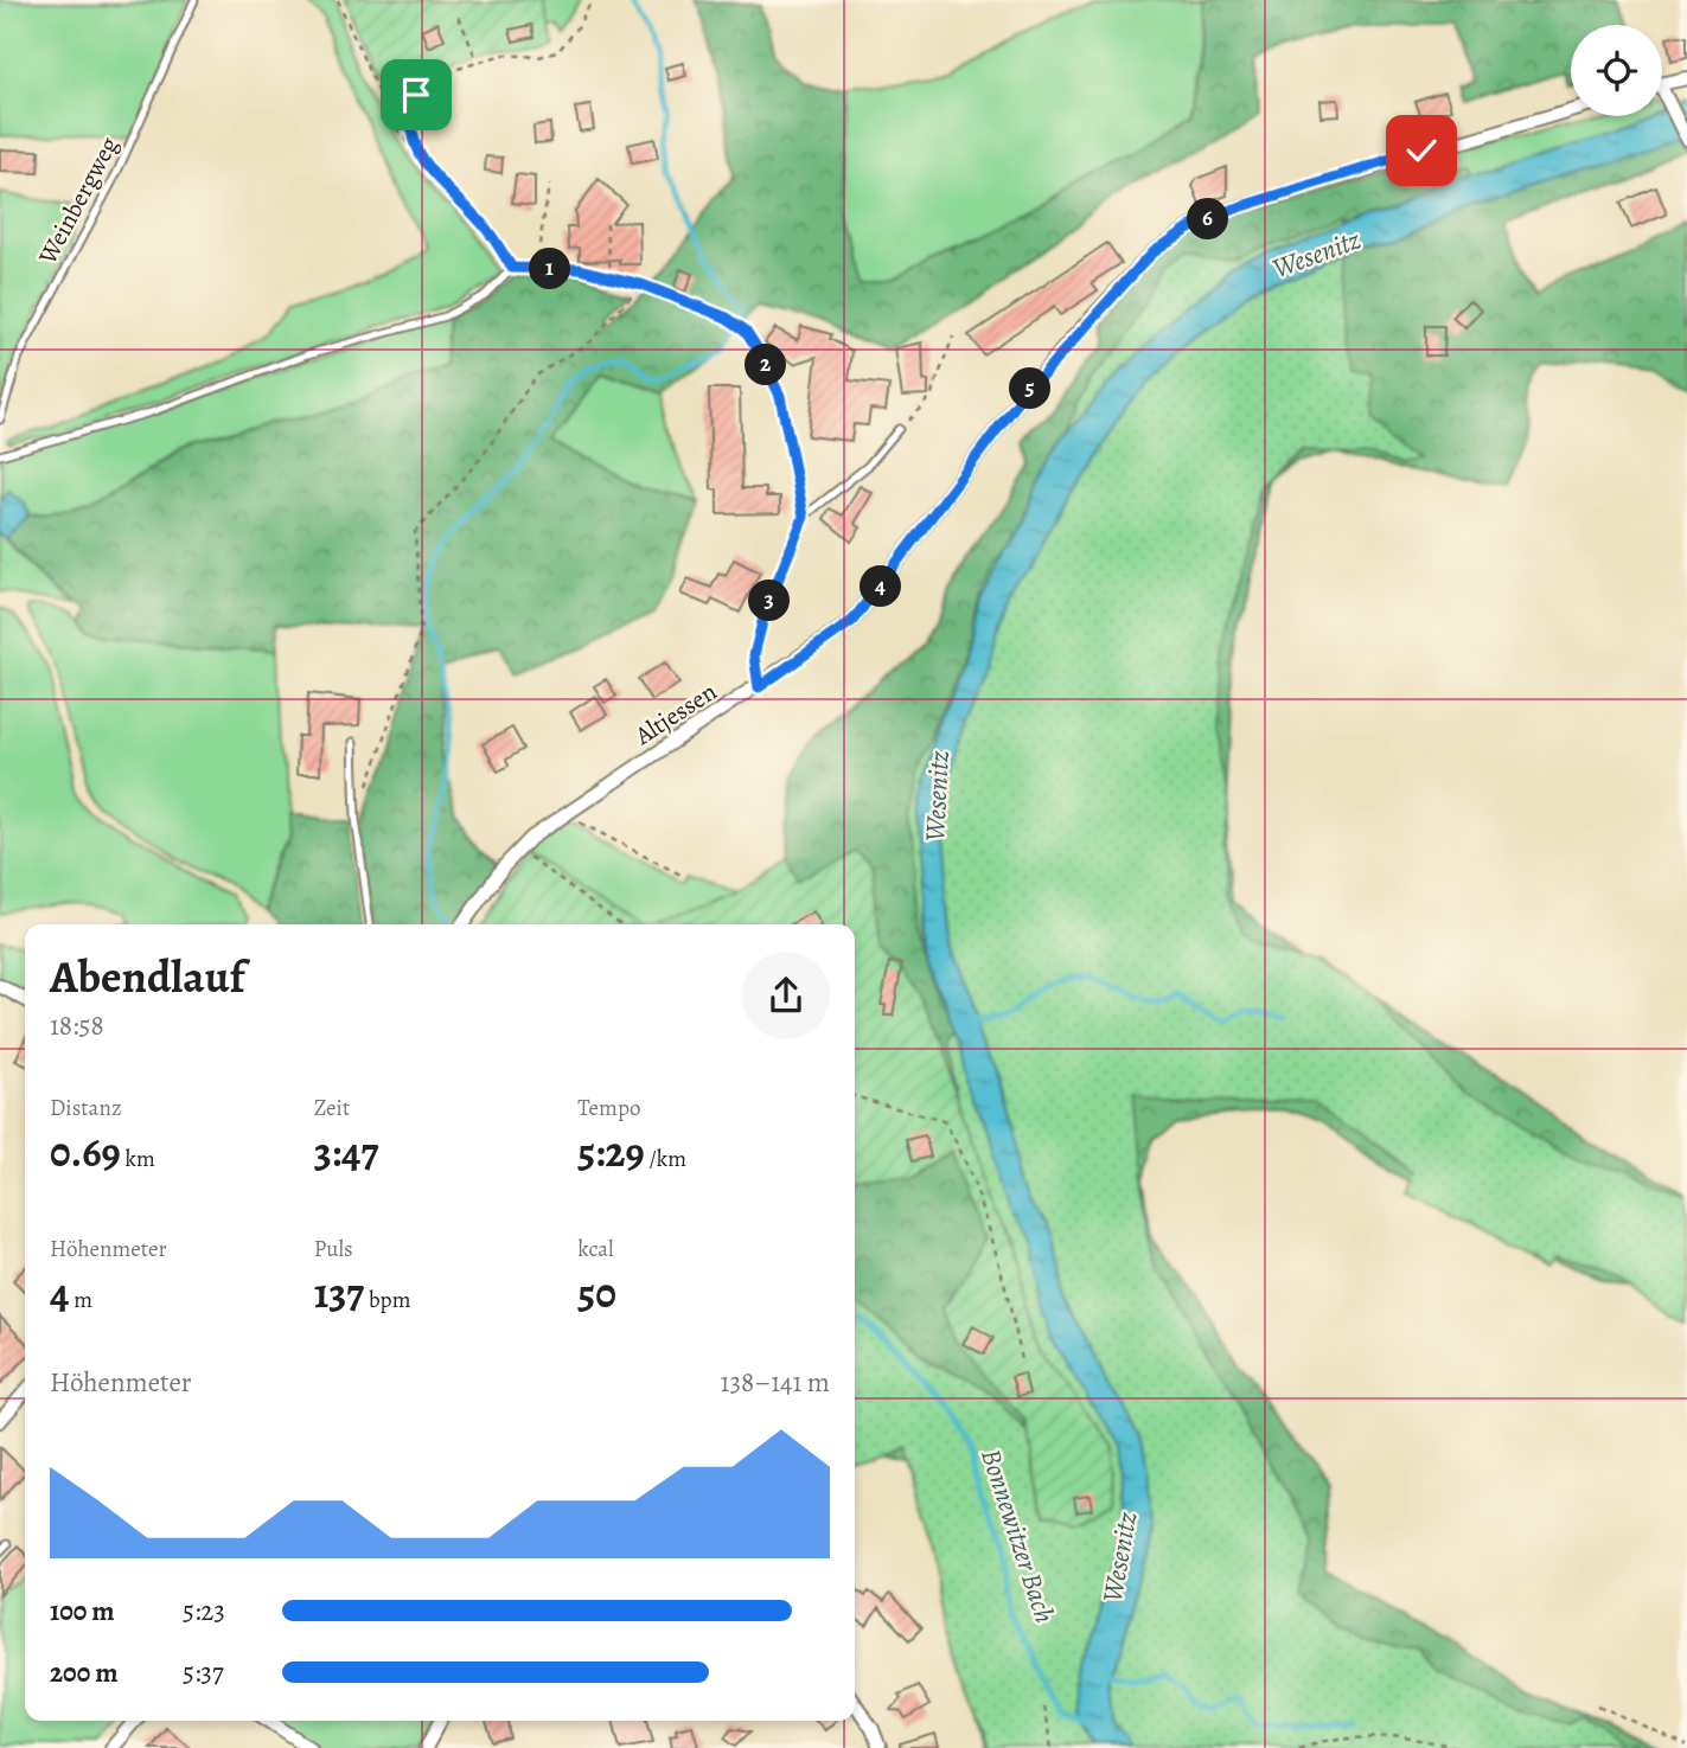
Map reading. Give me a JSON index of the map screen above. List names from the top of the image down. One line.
{"streets":{"street":["Altjessen"],"lane":["Weinbergweg"]},"water":["Wesenitz","Bonnewitzer Bach"],"page":{"pins":["6","1","2","5","4","3"],"heading":["Abendlauf","18:58"],"stats":[["Distanz","0.69 km"],["Zeit","3:47"],["Tempo","5:29 /km"],["Höhenmeter","4 m"],["Puls","137 bpm"],["kcal","50"]],"chart":["Höhenmeter","138–141 m"],"list":[{"name":"100 m","note":"5:23"},{"name":"200 m","note":"5:37"}]}}
